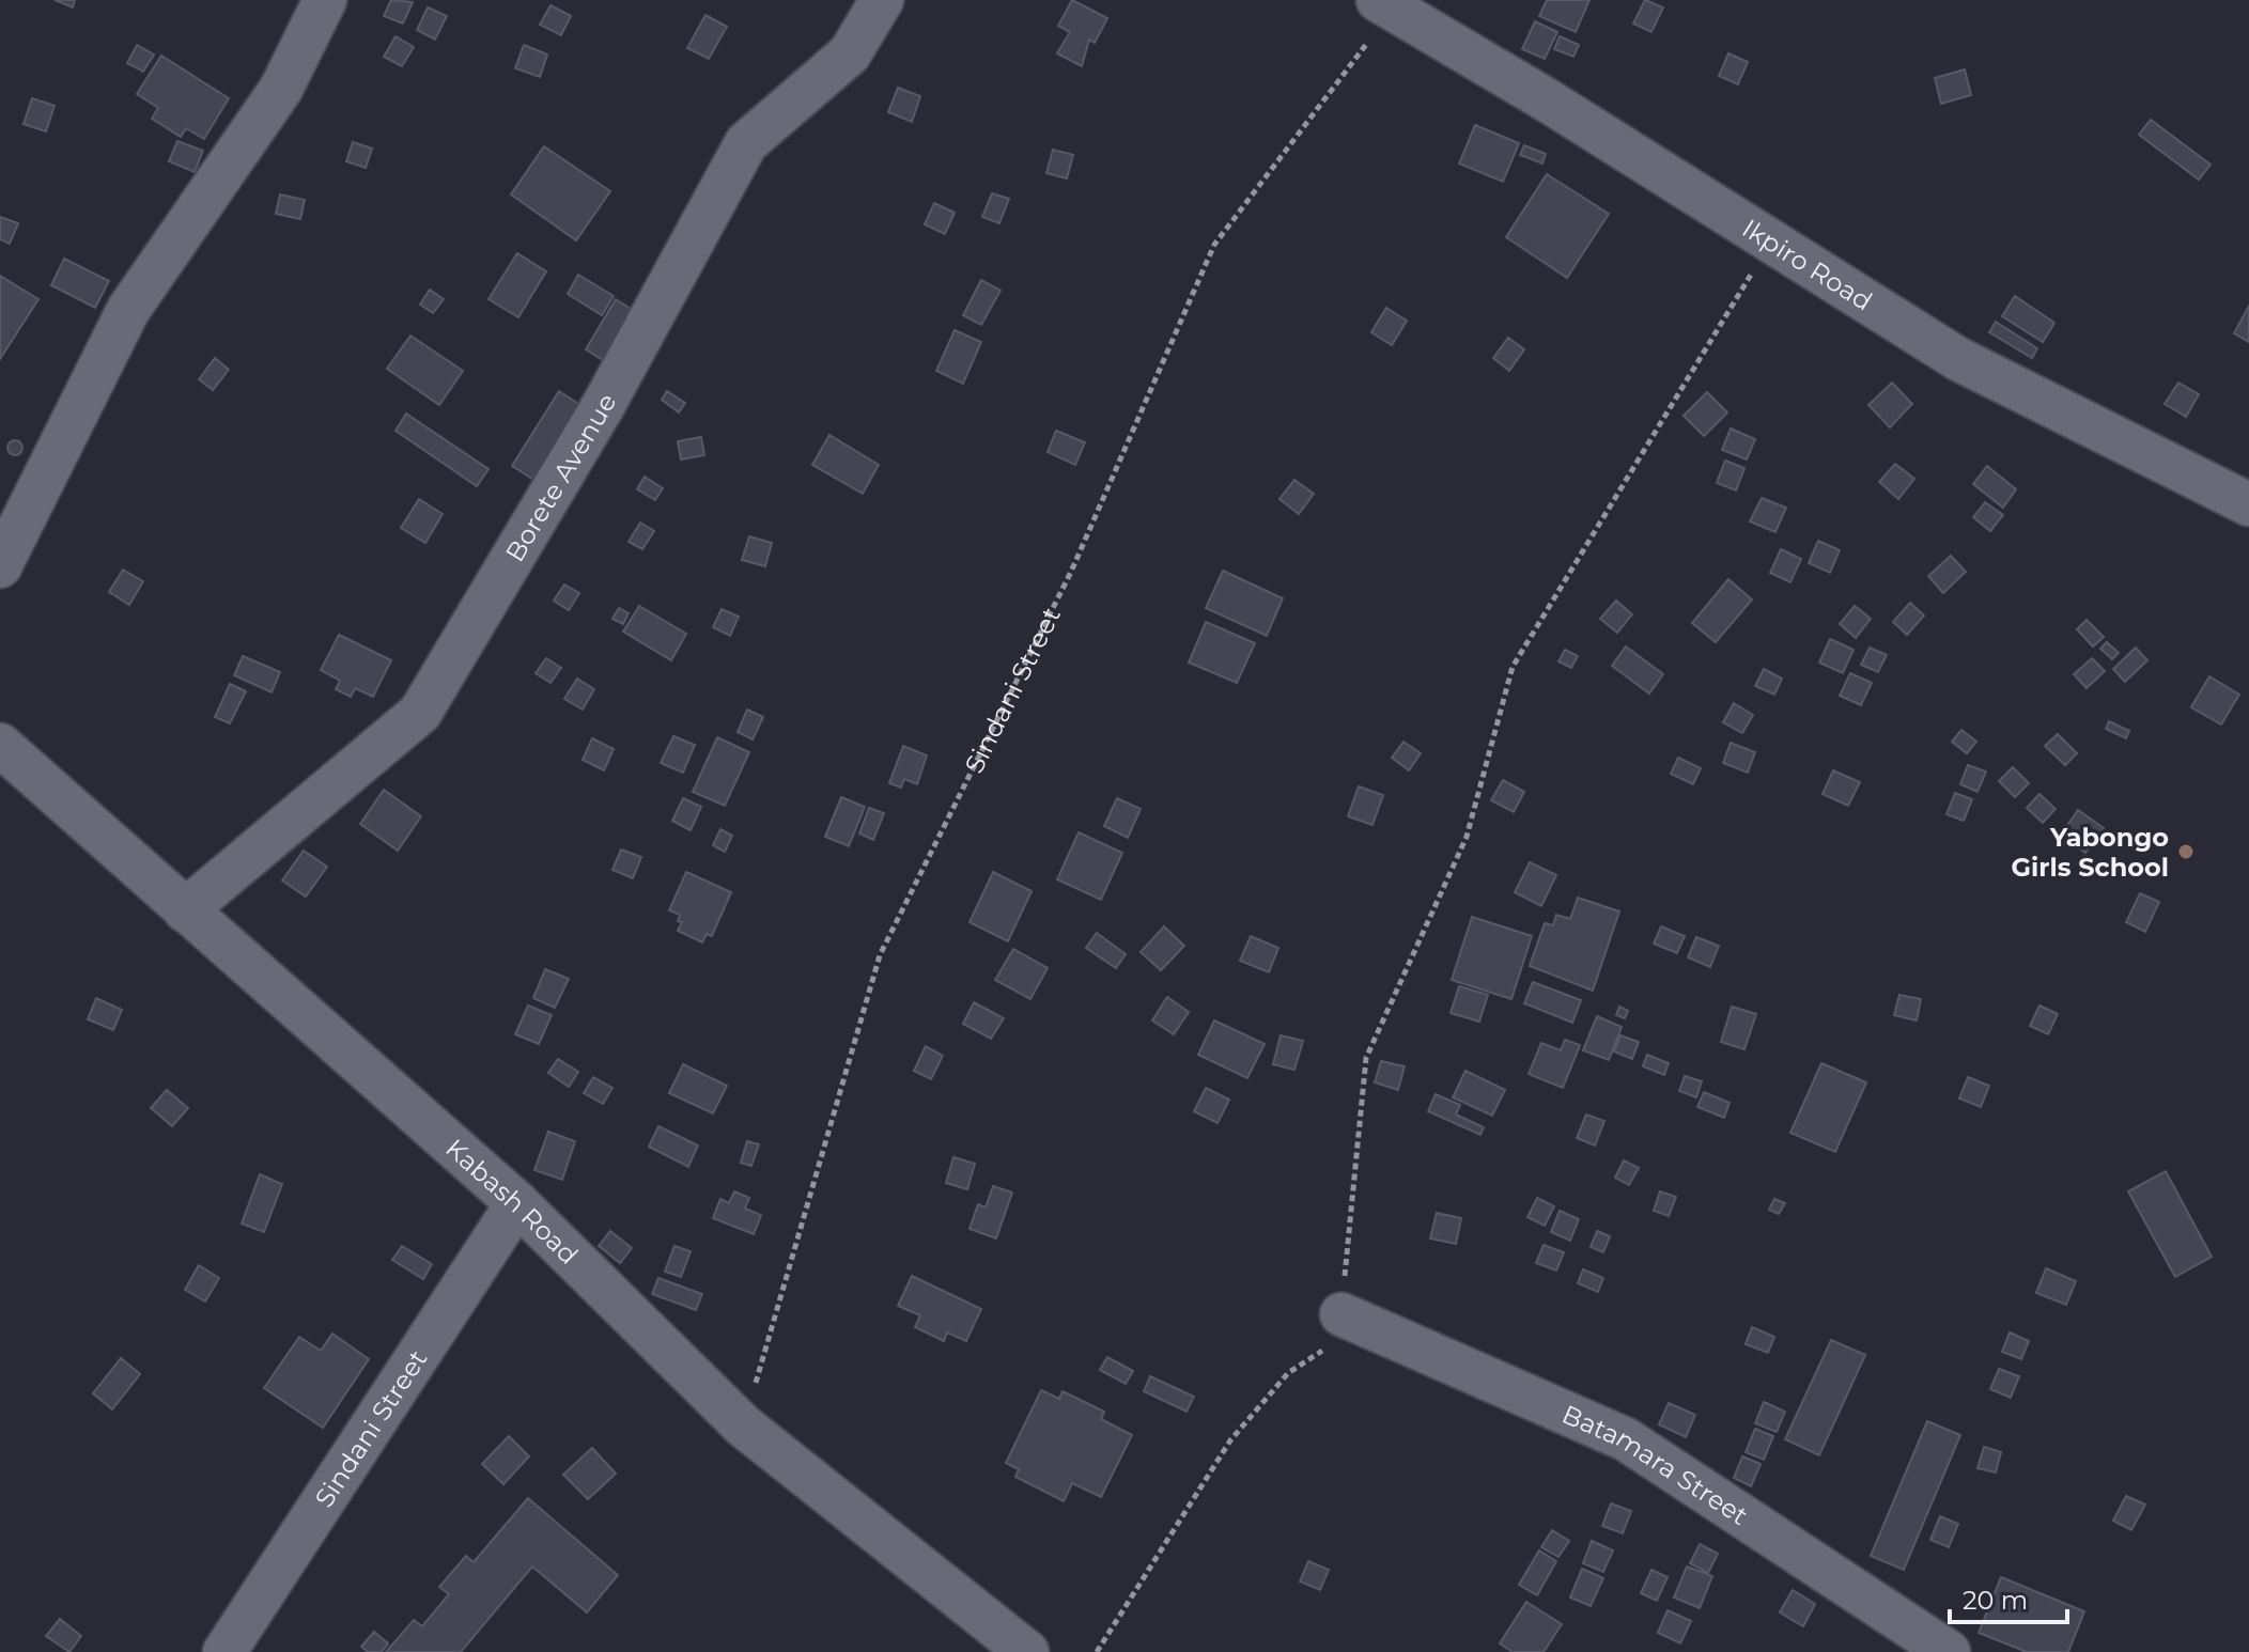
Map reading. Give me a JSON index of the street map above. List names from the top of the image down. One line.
{"streets":{"street":["Ikpiro Road","Borete Avenue","Sindani Street","Kabash Road","Batamara Street"]},"crossings":[["Ikpiro Road","Sindani Street"],["Borete Avenue","Kabash Road"],["Sindani Street","Kabash Road"]],"places":["Yabongo Girls School"],"scale_bar":"20 m"}
